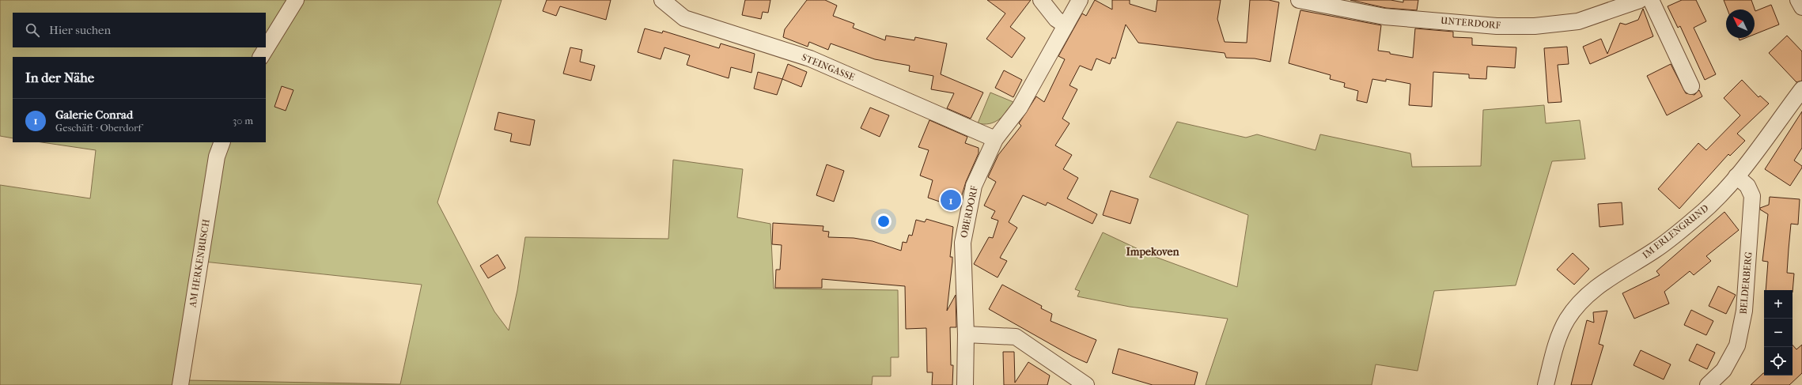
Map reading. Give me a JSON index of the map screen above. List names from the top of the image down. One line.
{"streets":{"street":["UNTERDORF","STEINGASSE","OBERDORF","IM ERLENGRUND","AM HERKENBUSCH","BELDERBERG"]},"crossings":[["STEINGASSE","OBERDORF"],["IM ERLENGRUND","BELDERBERG"]],"districts":["Impekoven"],"north":"top left","page":{"search":"Hier suchen","heading":"In der Nähe","list":[{"mark":"1","name":"Galerie Conrad","note":"Geschäft · Oberdorf","value":"30 m"}],"pins":"1","map_buttons":["+","−"]}}
